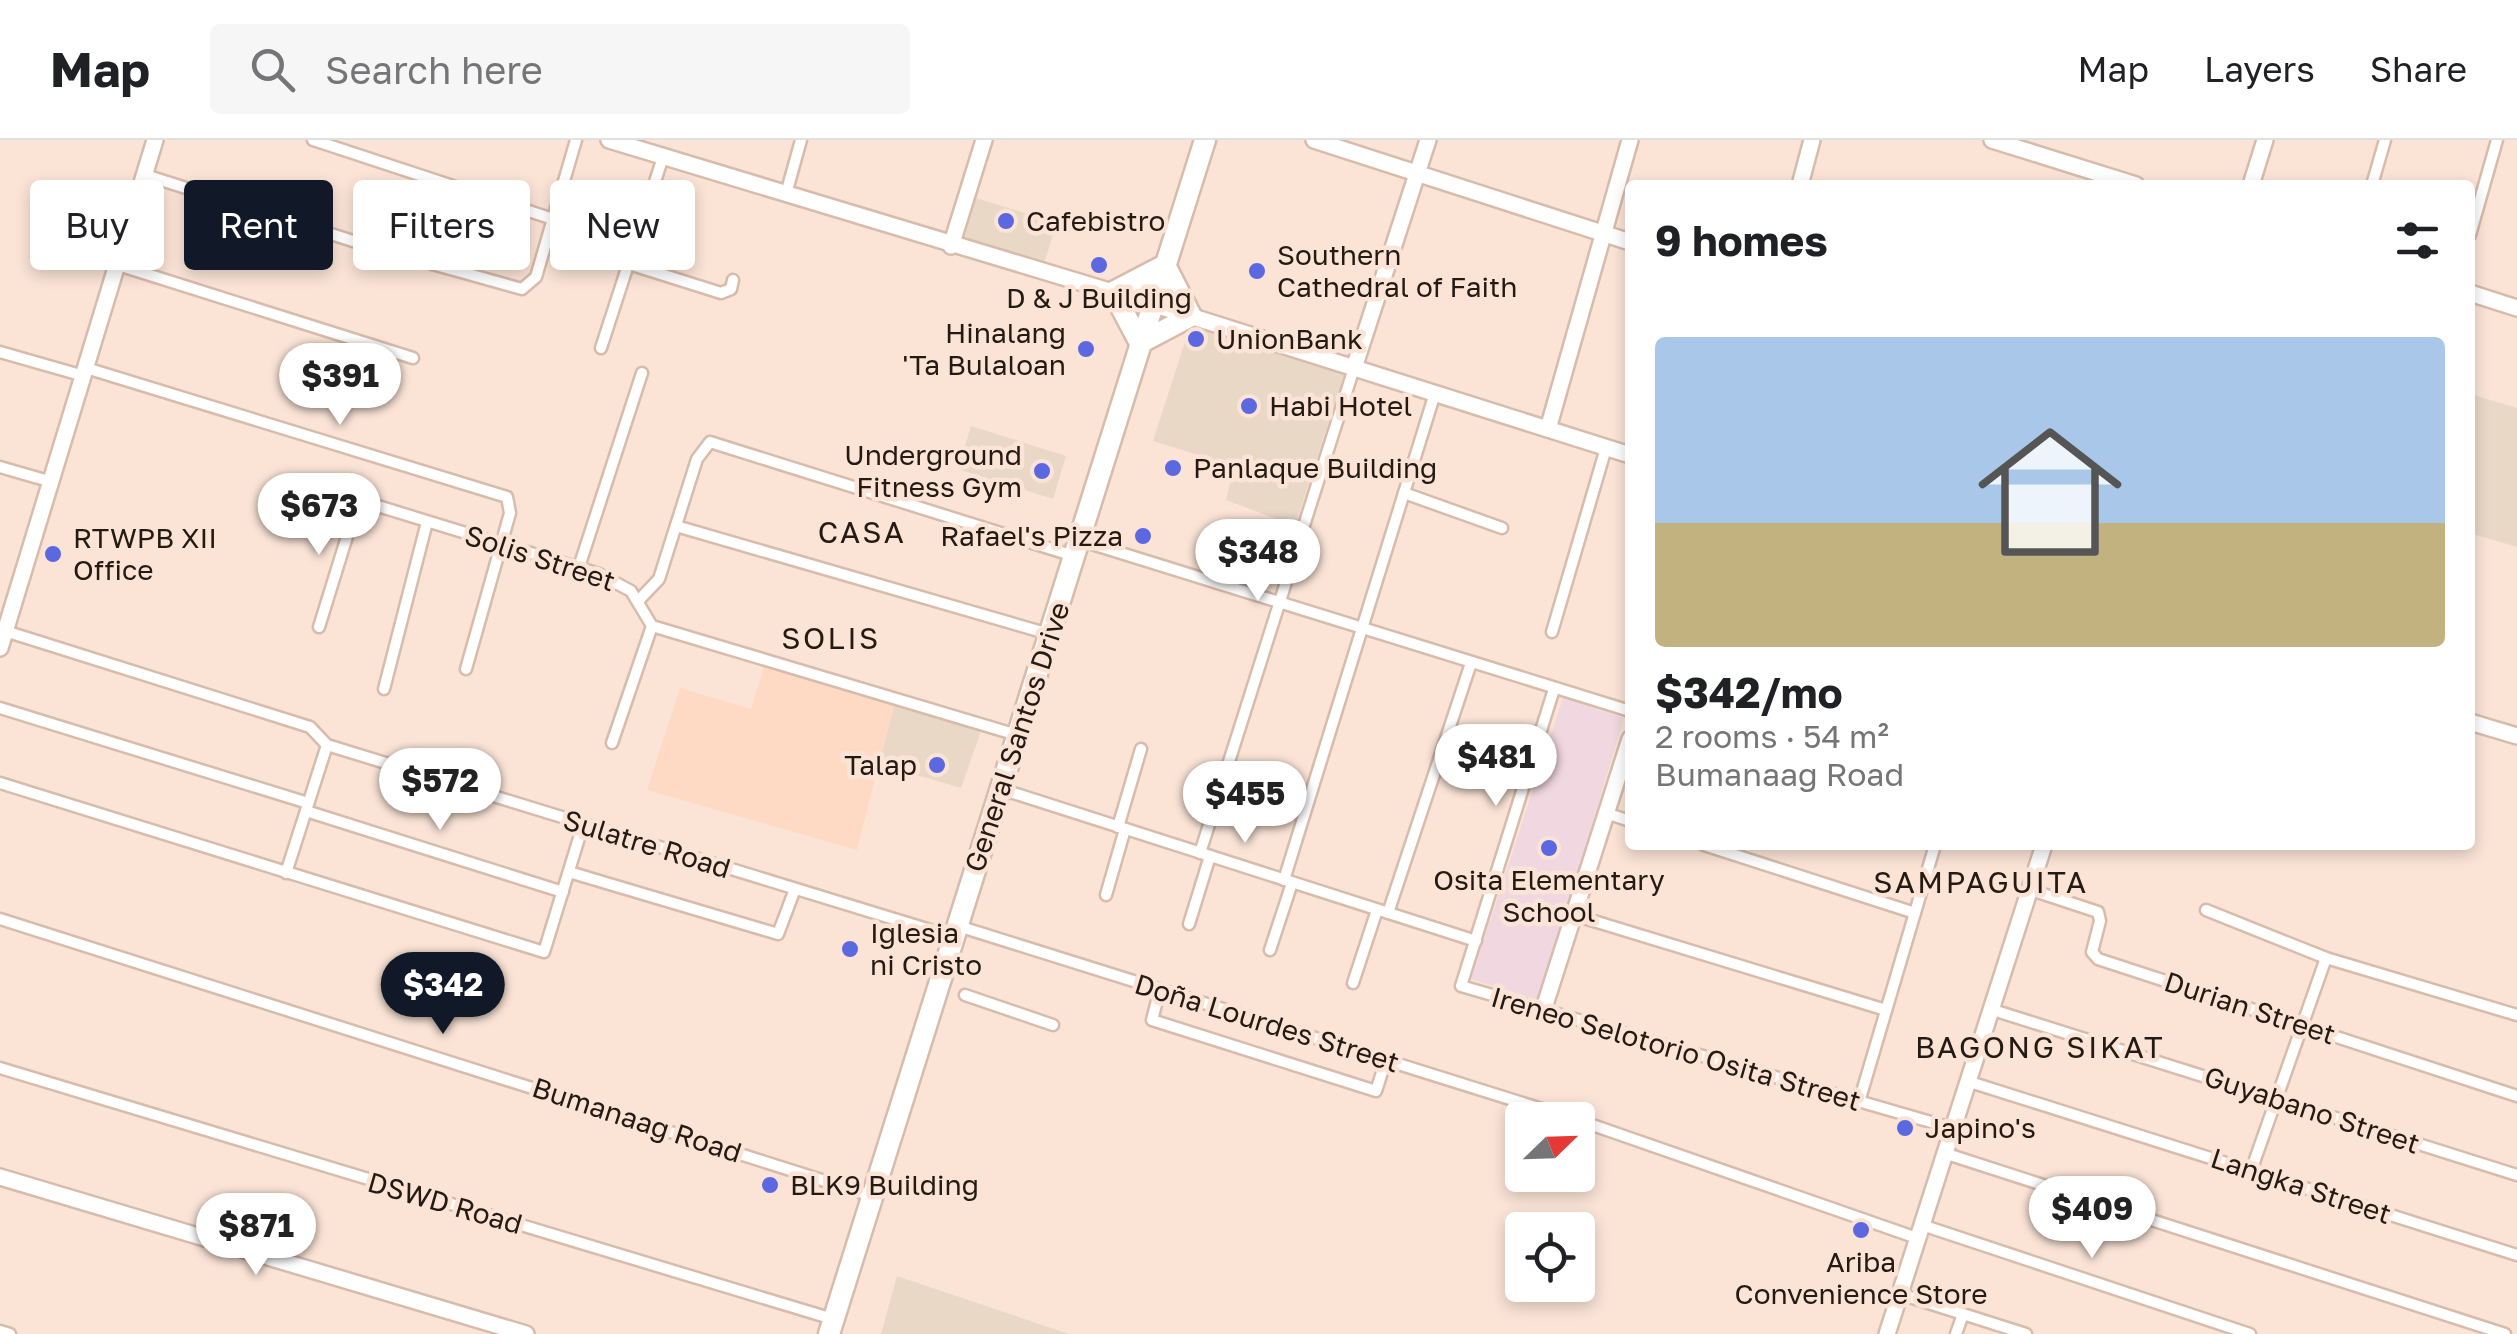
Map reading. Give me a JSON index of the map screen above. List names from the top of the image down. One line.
{"streets":{"highway":["General Santos Drive"],"street":["Solis Street","Sulatre Road","Durian Street","Doña Lourdes Street","Ireneo Selotorio Osita Street","Guyabano Street","Bumanaag Road","Langka Street","DSWD Road"]},"crossings":[["General Santos Drive","Sulatre Road"],["General Santos Drive","Doña Lourdes Street"],["General Santos Drive","Bumanaag Road"],["General Santos Drive","DSWD Road"],["Sulatre Road","Doña Lourdes Street"]],"districts":["CASA","SOLIS","SAMPAGUITA","BAGONG SIKAT"],"places":["Cafebistro","D & J Building","Southern Cathedral of Faith","UnionBank","Hinalang 'Ta Bulaloan","Habi Hotel","Panlaque Building","Underground Fitness Gym","Rafael's Pizza","RTWPB XII Office","Talap","Osita Elementary School","Iglesia ni Cristo","Japino's","BLK9 Building","Ariba Convenience Store"],"north":"top right","page":{"header":"Map","search":"Search here","nav":["Map","Layers","Share"],"chip":["Buy","Rent","Filters","New"],"heading":"9 homes","list":[{"name":"$342/mo","note":"2 rooms · 54 m² · Bumanaag Road"}],"price":["$391","$673","$348","$481","$572","$455","$342","$409","$871"]}}
